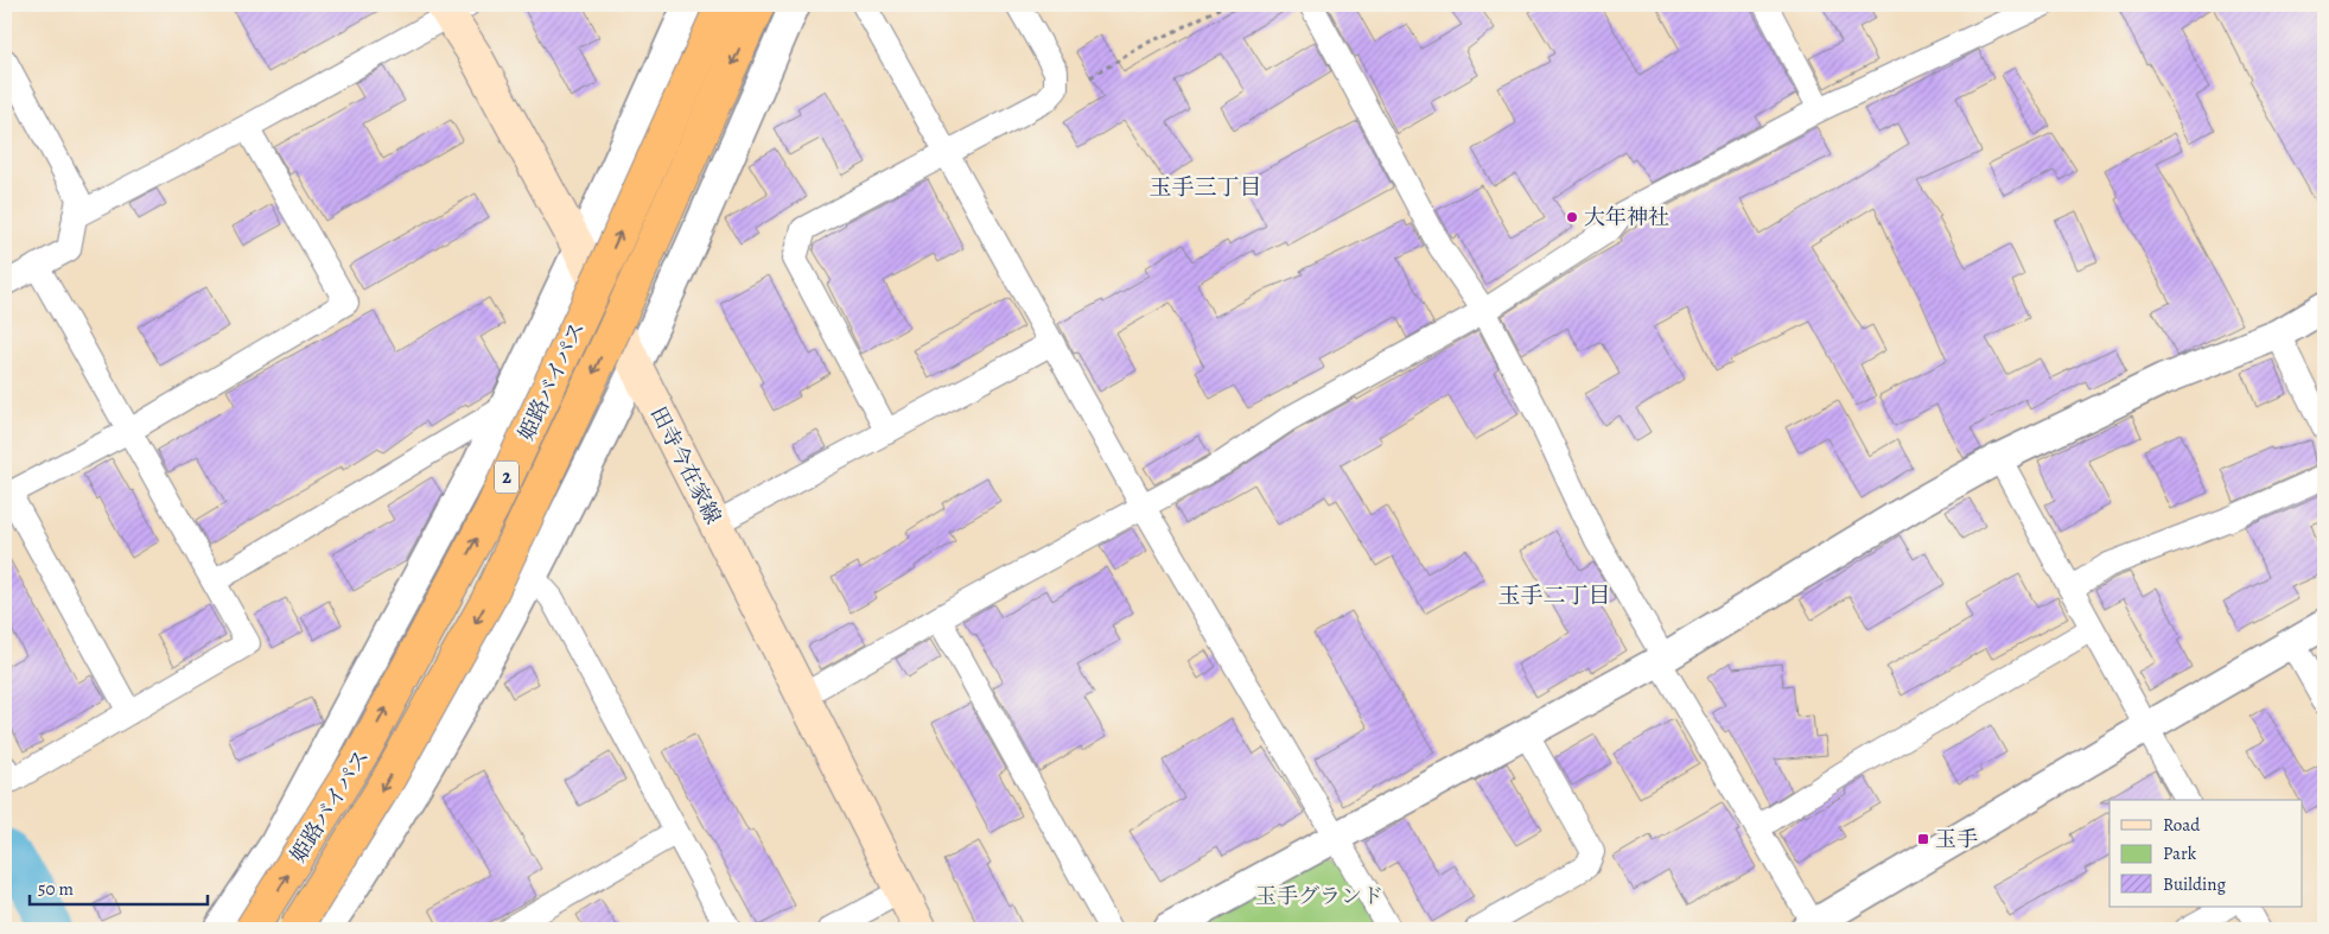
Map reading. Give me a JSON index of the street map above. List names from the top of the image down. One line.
{"streets":{"highway":["姫路バイパス","2"],"main road":["田寺今在家線"]},"districts":["玉手三丁目","玉手二丁目"],"parks":["玉手グランド"],"places":{"other":["大年神社"],"transit":["玉手"]},"legend":["Road","Park","Building"],"scale_bar":"50 m"}
